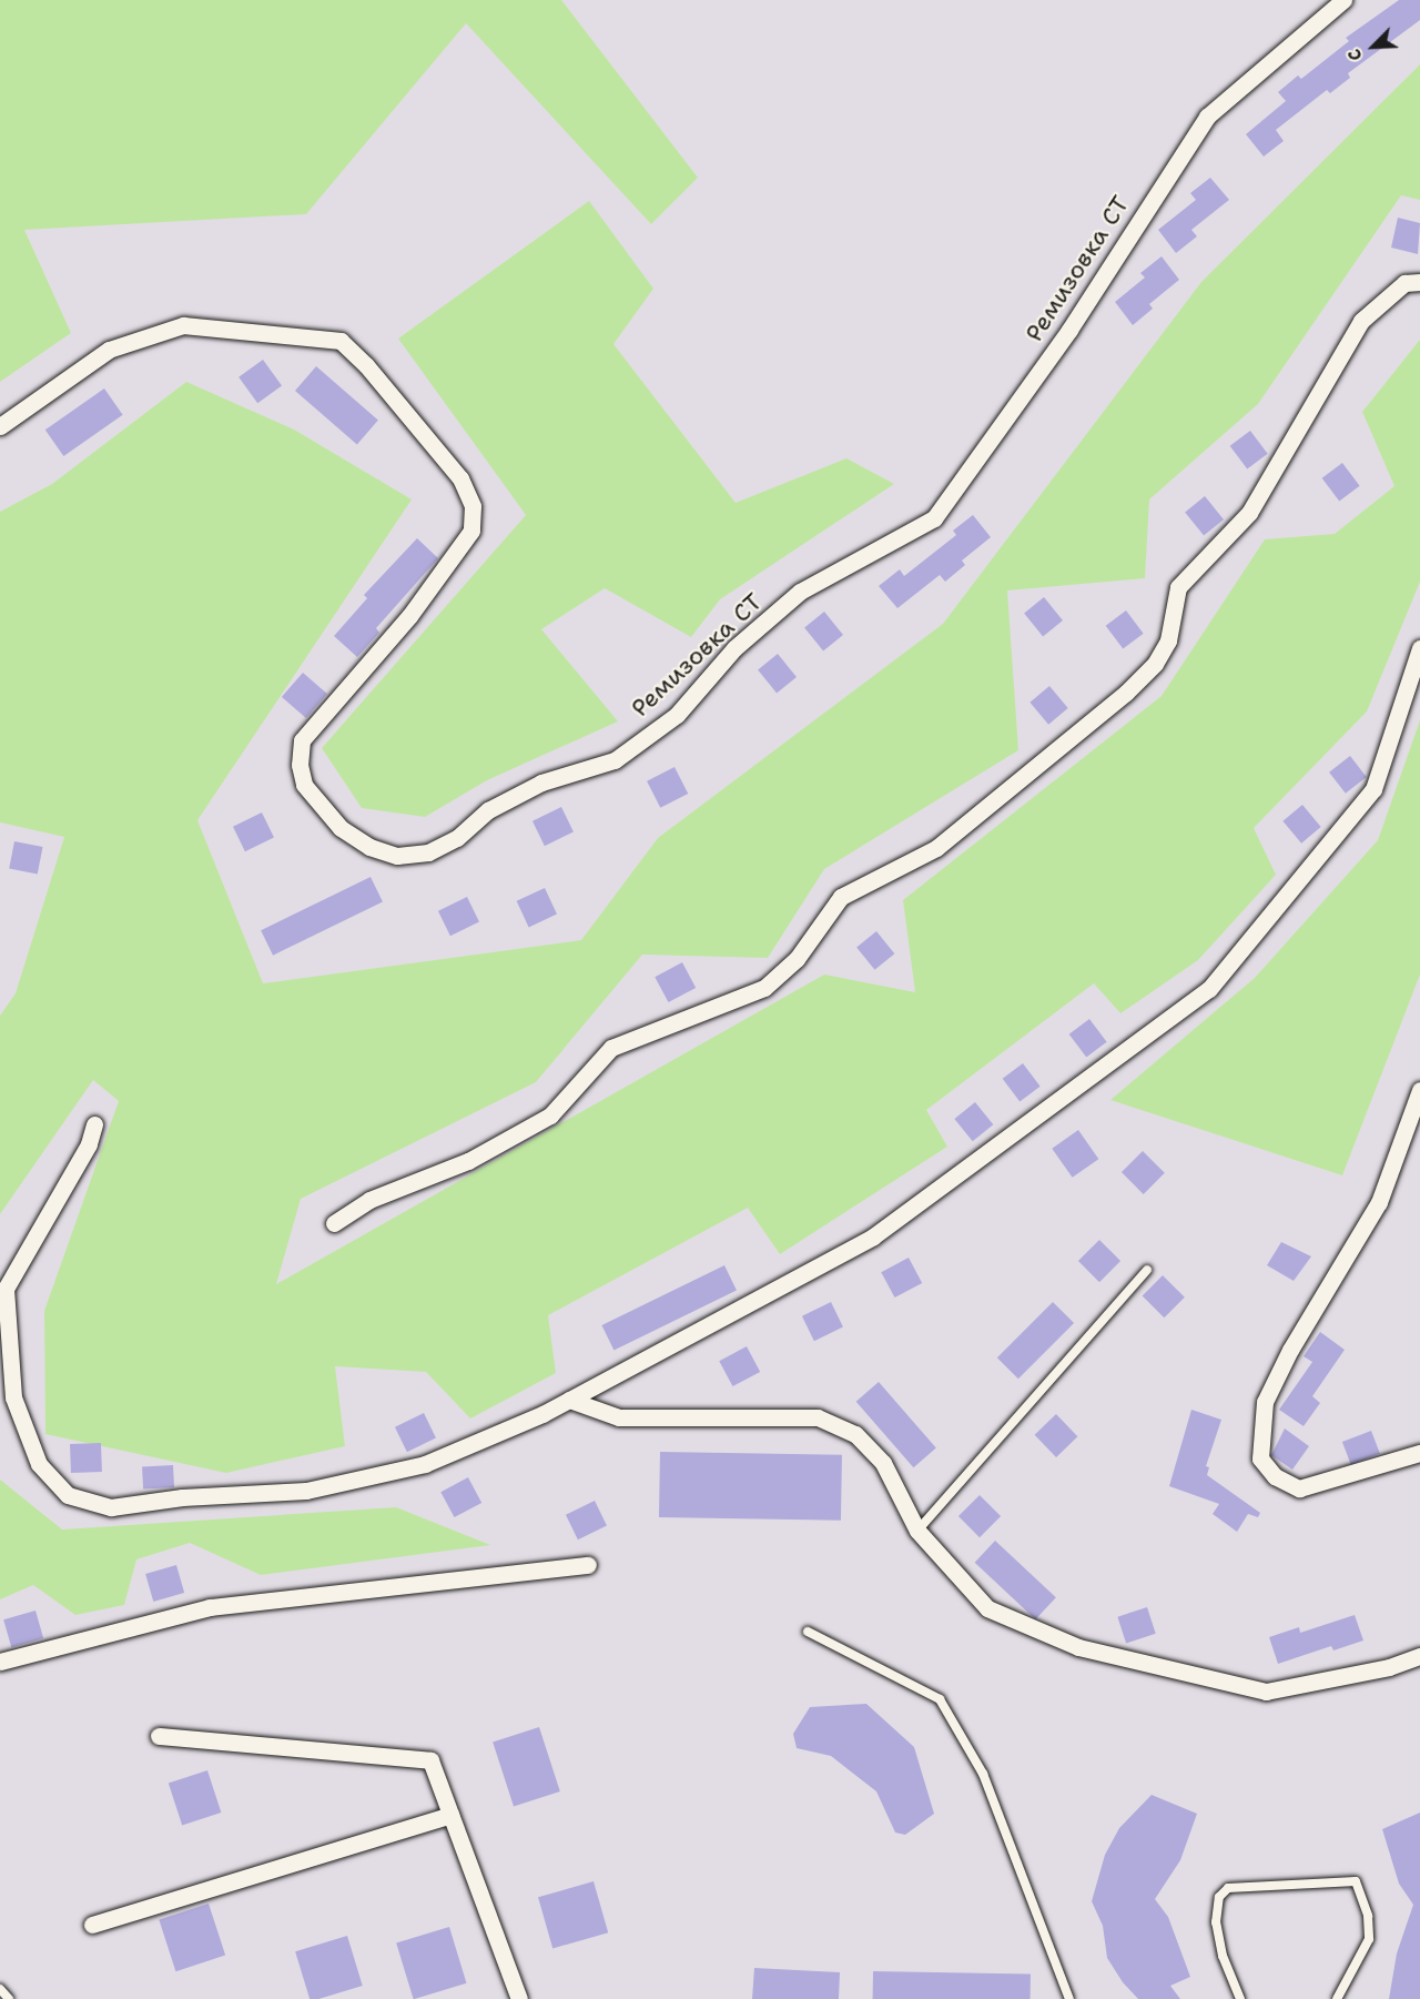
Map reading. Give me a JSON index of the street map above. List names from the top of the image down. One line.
{"streets":{"street":["Ремизовка СТ"]},"north":"bottom left"}
